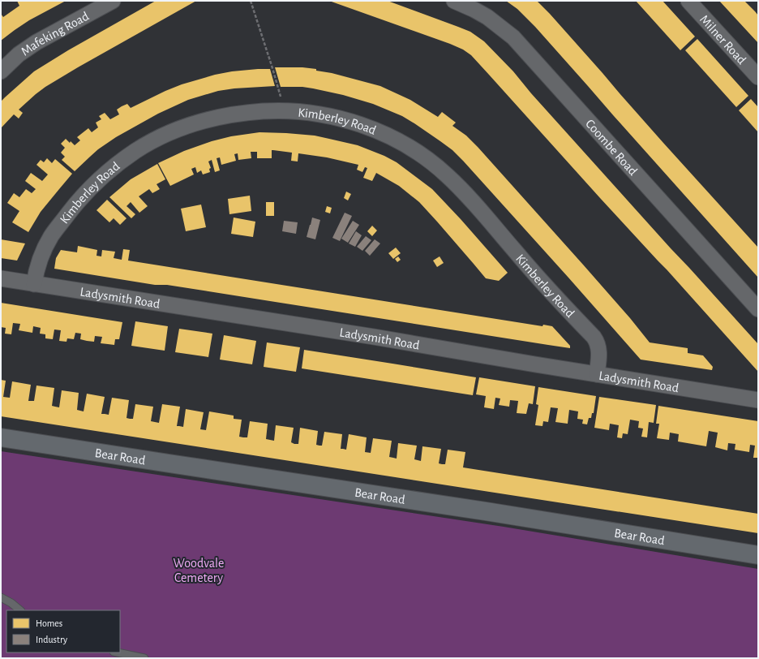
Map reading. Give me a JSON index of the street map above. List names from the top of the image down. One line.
{"streets":{"street":["Mafeking Road","Milner Road","Kimberley Road","Coombe Road","Ladysmith Road","Bear Road"]},"crossings":[["Kimberley Road","Ladysmith Road"]],"parks":["Woodvale Cemetery"],"legend":["Homes","Industry"]}
